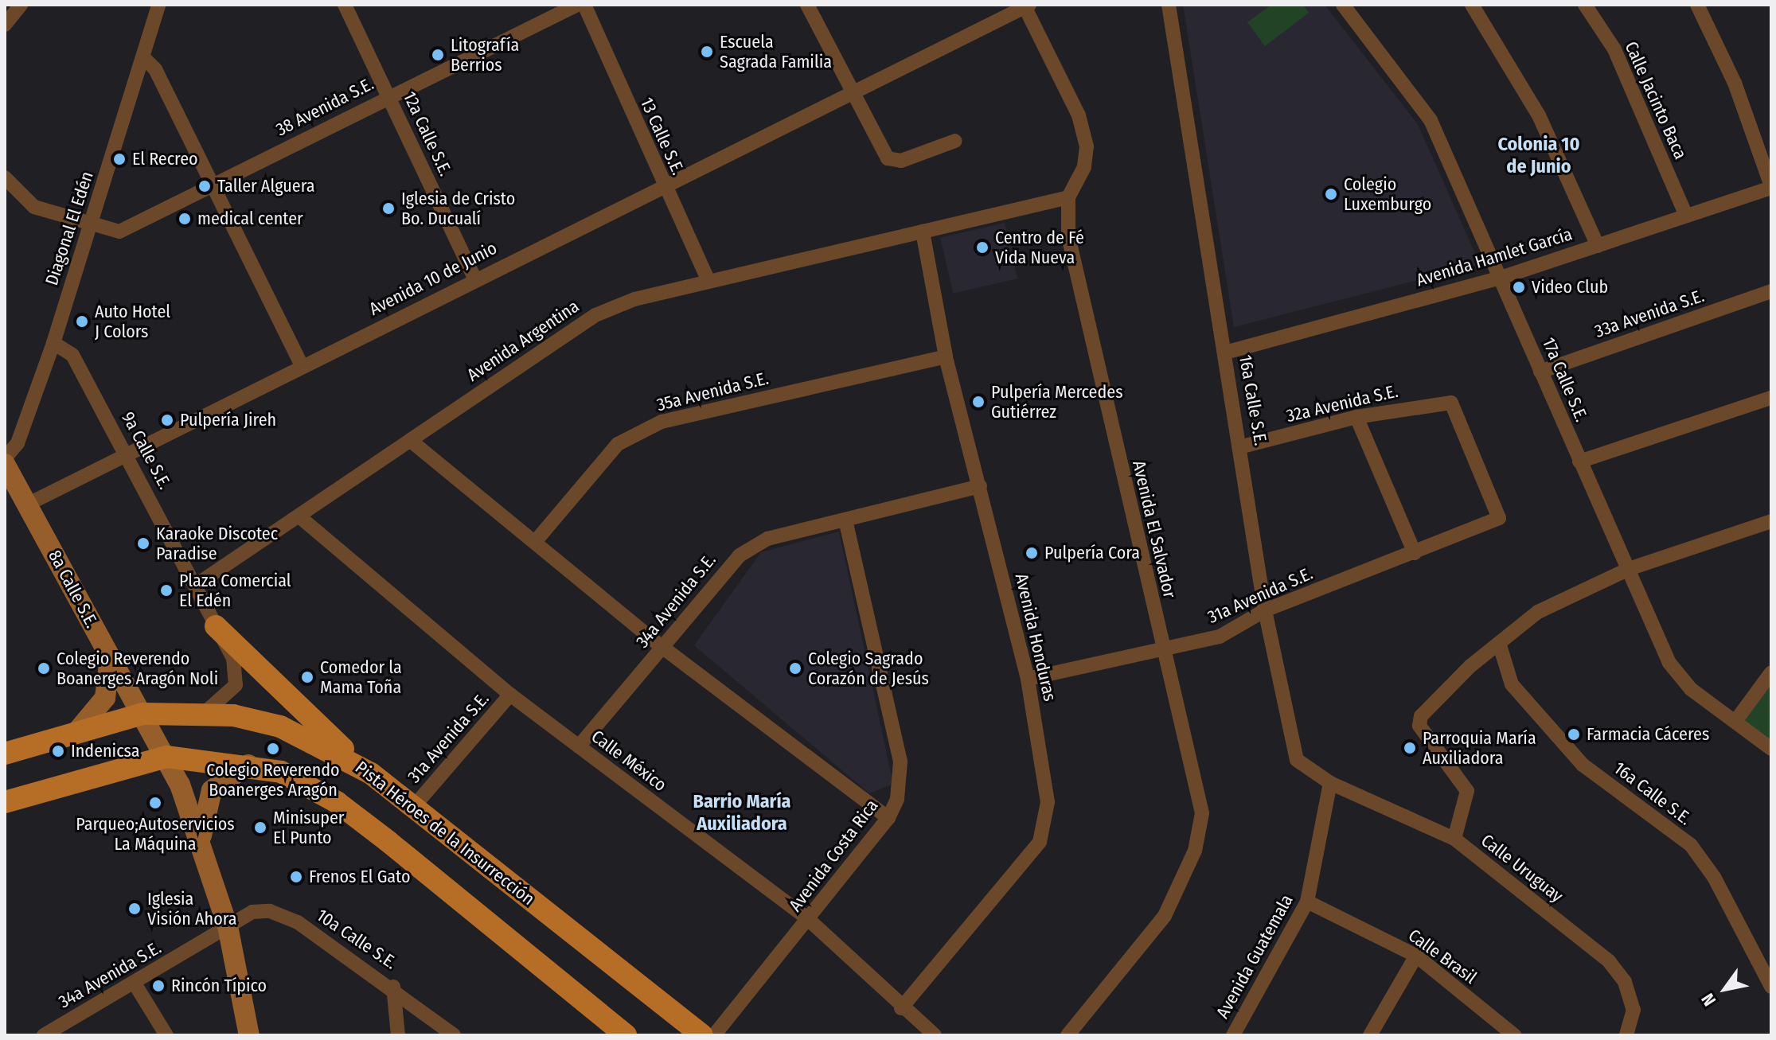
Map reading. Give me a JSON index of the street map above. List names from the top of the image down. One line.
{"streets":{"main road":["8a Calle S.E.","Pista Héroes de la Insurrección"],"street":["Calle Jacinto Baca","38 Avenida S.E.","12a Calle S.E.","13 Calle S.E.","Diagonal El Edén","Avenida Hamlet García","Avenida 10 de Junio","33a Avenida S.E.","Avenida Argentina","17a Calle S.E.","35a Avenida S.E.","16a Calle S.E.","32a Avenida S.E.","9a Calle S.E.","Avenida El Salvador","31a Avenida S.E.","34a Avenida S.E.","Avenida Honduras","Calle México","Avenida Costa Rica","Calle Uruguay","10a Calle S.E.","Avenida Guatemala","Calle Brasil"]},"crossings":[["Calle Jacinto Baca","Avenida Hamlet García"],["38 Avenida S.E.","12a Calle S.E."],["38 Avenida S.E.","Diagonal El Edén"],["12a Calle S.E.","Avenida 10 de Junio"],["13 Calle S.E.","Avenida 10 de Junio"],["13 Calle S.E.","Avenida Argentina"],["Diagonal El Edén","9a Calle S.E."],["Avenida Hamlet García","17a Calle S.E."],["Avenida Hamlet García","16a Calle S.E."],["Avenida 10 de Junio","9a Calle S.E."],["Avenida 10 de Junio","Avenida El Salvador"],["Avenida 10 de Junio","8a Calle S.E."],["33a Avenida S.E.","17a Calle S.E."],["Avenida Argentina","9a Calle S.E."],["Avenida Argentina","Avenida El Salvador"],["Avenida Argentina","Avenida Honduras"],["Avenida Argentina","Calle México"],["35a Avenida S.E.","Avenida Honduras"],["16a Calle S.E.","32a Avenida S.E."],["16a Calle S.E.","31a Avenida S.E."],["16a Calle S.E.","Calle Uruguay"],["16a Calle S.E.","Avenida Guatemala"],["32a Avenida S.E.","31a Avenida S.E."],["9a Calle S.E.","Pista Héroes de la Insurrección"],["Avenida El Salvador","31a Avenida S.E."],["8a Calle S.E.","34a Avenida S.E."],["8a Calle S.E.","Pista Héroes de la Insurrección"],["8a Calle S.E.","10a Calle S.E."],["31a Avenida S.E.","Avenida Honduras"],["31a Avenida S.E.","Calle México"],["31a Avenida S.E.","Pista Héroes de la Insurrección"],["34a Avenida S.E.","Avenida Honduras"],["34a Avenida S.E.","Calle México"],["34a Avenida S.E.","Avenida Costa Rica"],["34a Avenida S.E.","10a Calle S.E."],["Avenida Honduras","Calle México"],["Calle México","Avenida Costa Rica"],["Calle Uruguay","Avenida Guatemala"],["Avenida Guatemala","Calle Brasil"]],"districts":["Colonia 10 de Junio","Barrio María Auxiliadora"],"places":["Escuela Sagrada Familia","Litografía Berrios","El Recreo","Taller Alguera","Colegio Luxemburgo","Iglesia de Cristo Bo. Ducualí","medical center","Centro de Fé Vida Nueva","Video Club","Auto Hotel J Colors","Pulpería Mercedes Gutiérrez","Pulpería Jireh","Karaoke Discotec Paradise","Pulpería Cora","Plaza Comercial El Edén","Colegio Reverendo Boanerges Aragón Noli","Colegio Sagrado Corazón de Jesús","Comedor la Mama Toña","Farmacia Cáceres","Parroquia María Auxiliadora","Colegio Reverendo Boanerges Aragón","Indenicsa","Parqueo;Autoservicios La Máquina","Minisuper El Punto","Frenos El Gato","Iglesia Visión Ahora","Rincón Típico"],"north":"bottom left"}
